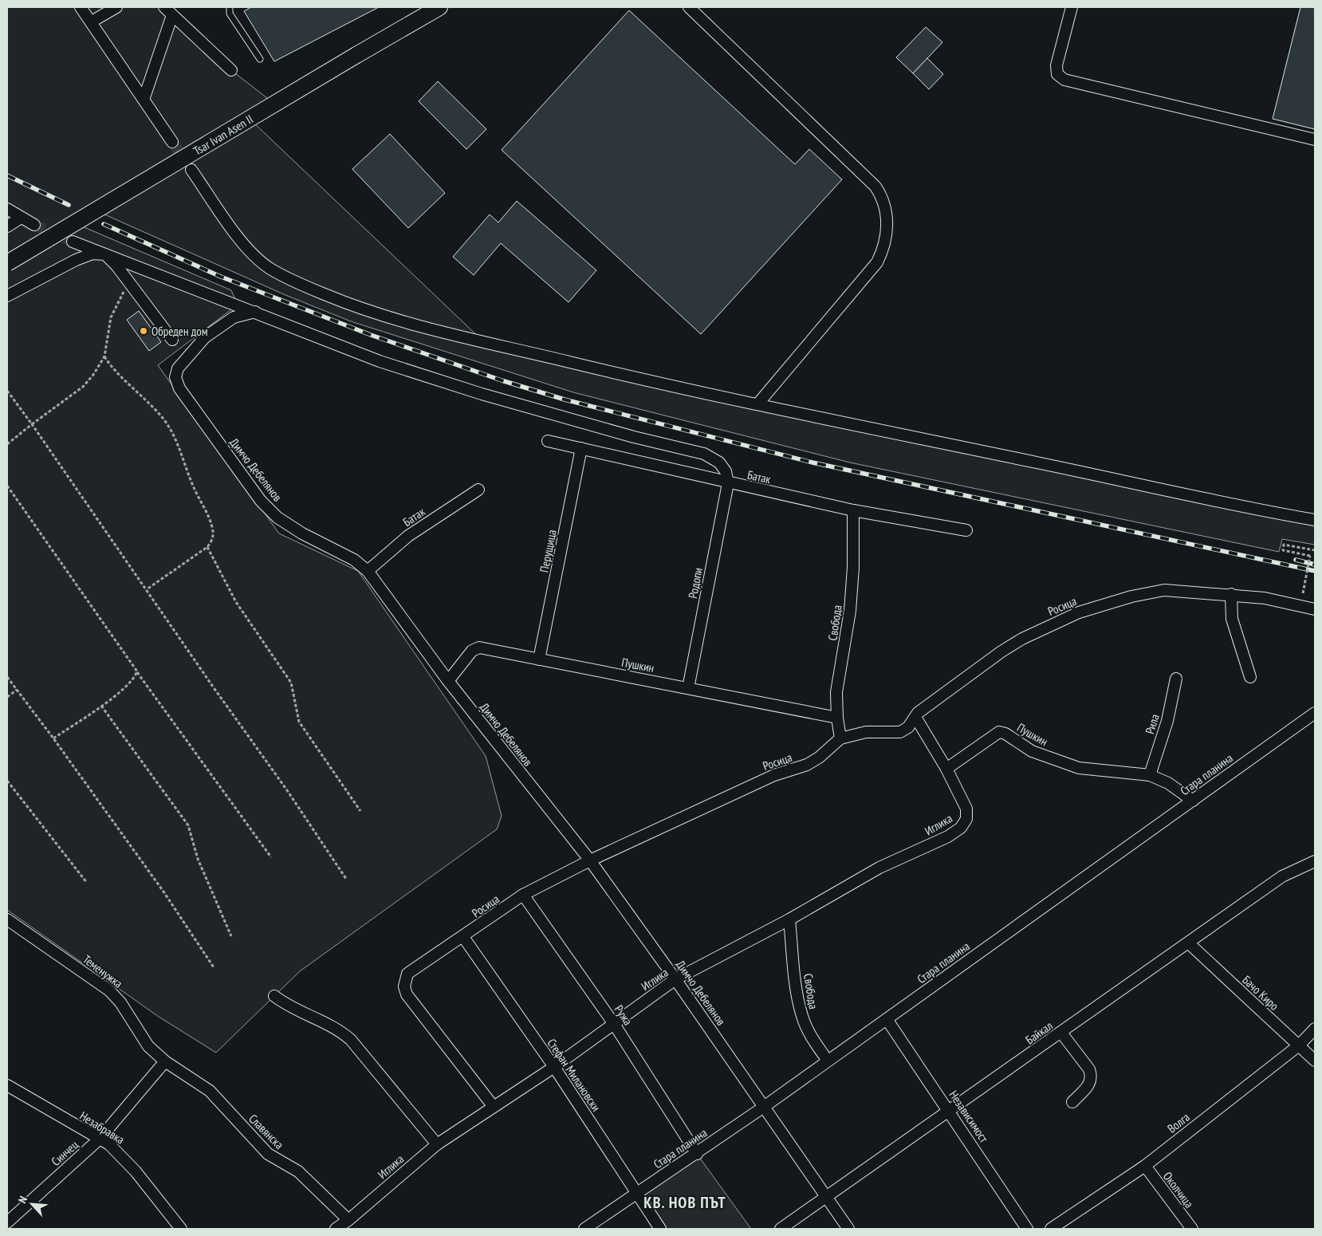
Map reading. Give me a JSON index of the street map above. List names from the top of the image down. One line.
{"streets":{"main road":["Tsar Ivan Asen II"],"street":["Димчо Дебелянов","Батак","Перущица","Родопи","Росица","Свобода","Пушкин","Рила","Стара планина","Иглика","Теменужка","Бачо Киро","Ружа","Байкал","Стефан Милановски","Независимост","Волга","Незабравка","Славянска","Синчец","Околчица"]},"crossings":[["Димчо Дебелянов","Батак"],["Димчо Дебелянов","Росица"],["Димчо Дебелянов","Пушкин"],["Димчо Дебелянов","Стара планина"],["Димчо Дебелянов","Иглика"],["Димчо Дебелянов","Байкал"],["Батак","Перущица"],["Батак","Родопи"],["Батак","Свобода"],["Перущица","Пушкин"],["Родопи","Пушкин"],["Росица","Свобода"],["Росица","Иглика"],["Росица","Ружа"],["Росица","Стефан Милановски"],["Свобода","Пушкин"],["Свобода","Стара планина"],["Свобода","Иглика"],["Пушкин","Рила"],["Пушкин","Стара планина"],["Пушкин","Иглика"],["Стара планина","Ружа"],["Стара планина","Стефан Милановски"],["Стара планина","Независимост"],["Иглика","Ружа"],["Иглика","Стефан Милановски"],["Иглика","Славянска"],["Теменужка","Славянска"],["Теменужка","Синчец"],["Бачо Киро","Байкал"],["Бачо Киро","Волга"],["Байкал","Независимост"],["Волга","Околчица"],["Незабравка","Синчец"],["Славянска","Синчец"]],"districts":["КВ. НОВ ПЪТ"],"places":["Обреден дом"],"north":"top left"}
